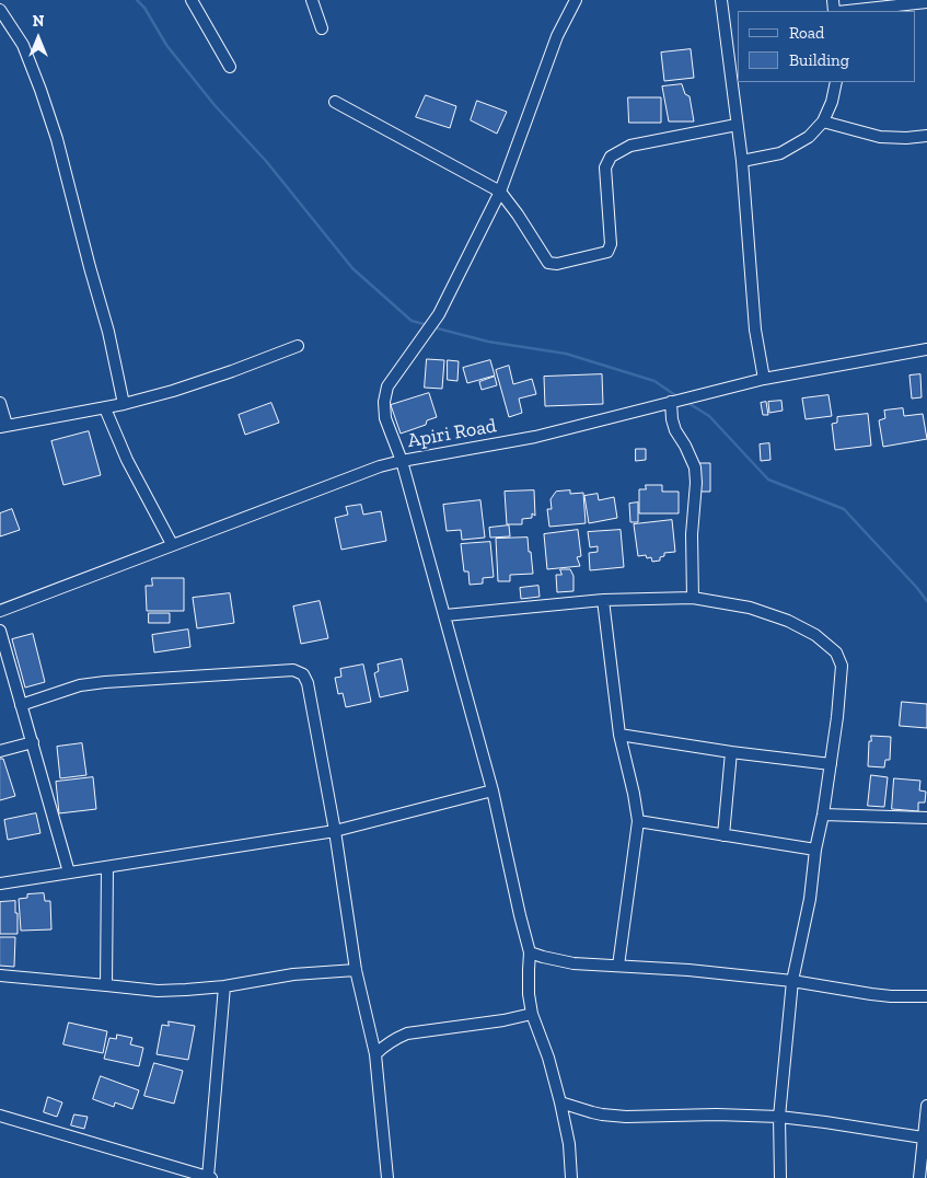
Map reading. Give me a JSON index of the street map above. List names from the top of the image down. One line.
{"streets":{"street":["Apiri Road"]},"legend":["Road","Building"],"north":"top"}
